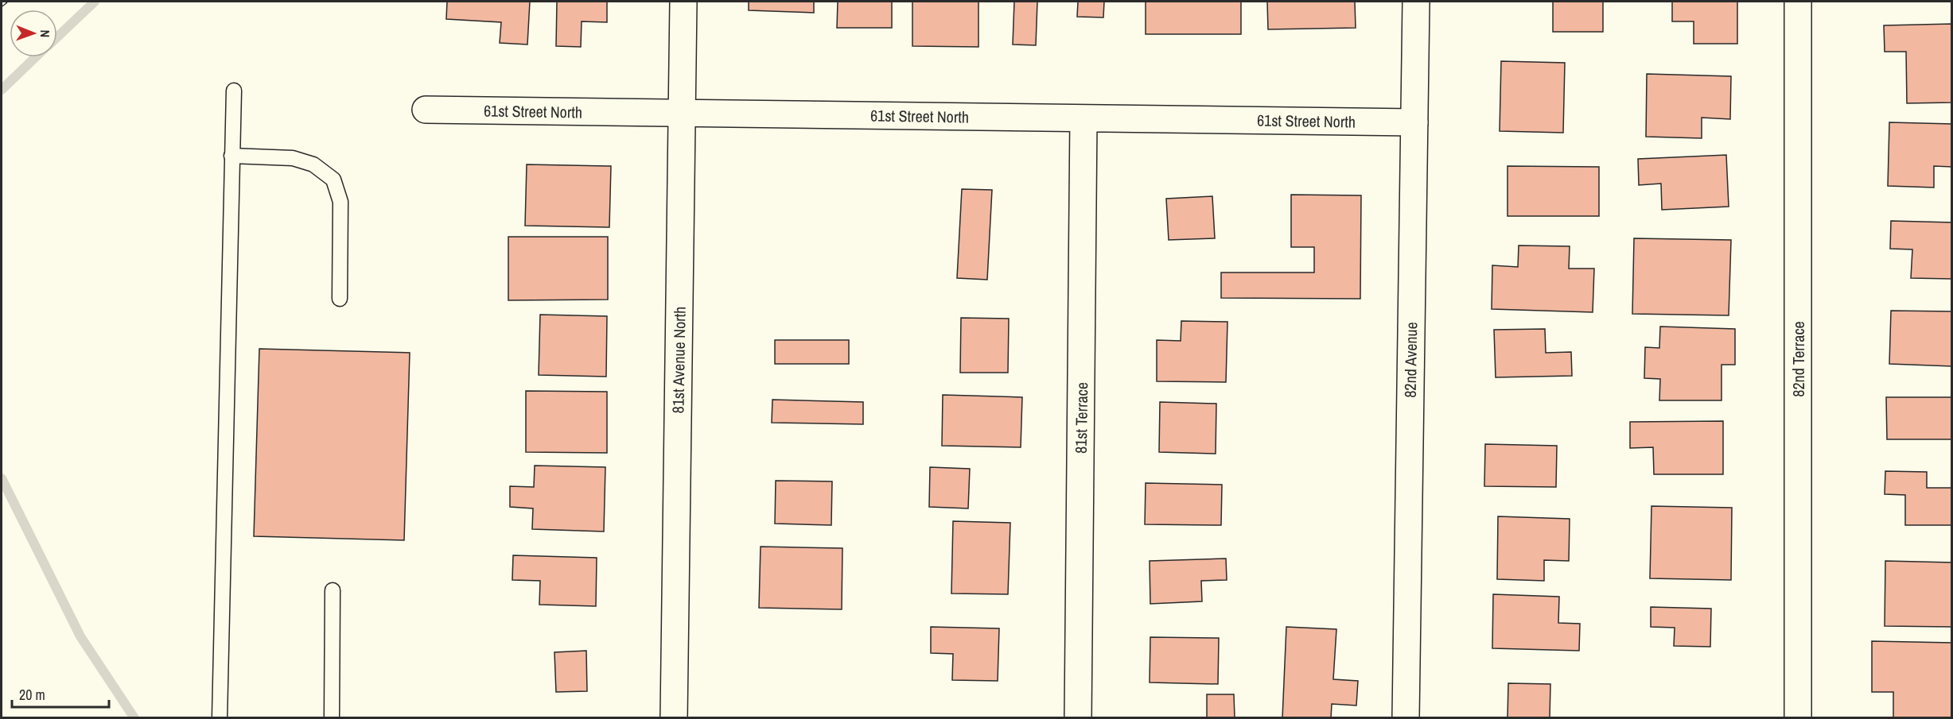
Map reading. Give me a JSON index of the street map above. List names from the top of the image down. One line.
{"streets":{"street":["61st Street North","82nd Terrace","81st Avenue North","82nd Avenue","81st Terrace"]},"crossings":[["61st Street North","81st Avenue North"],["61st Street North","82nd Avenue"],["61st Street North","81st Terrace"]],"scale_bar":"20 m","north":"right"}
